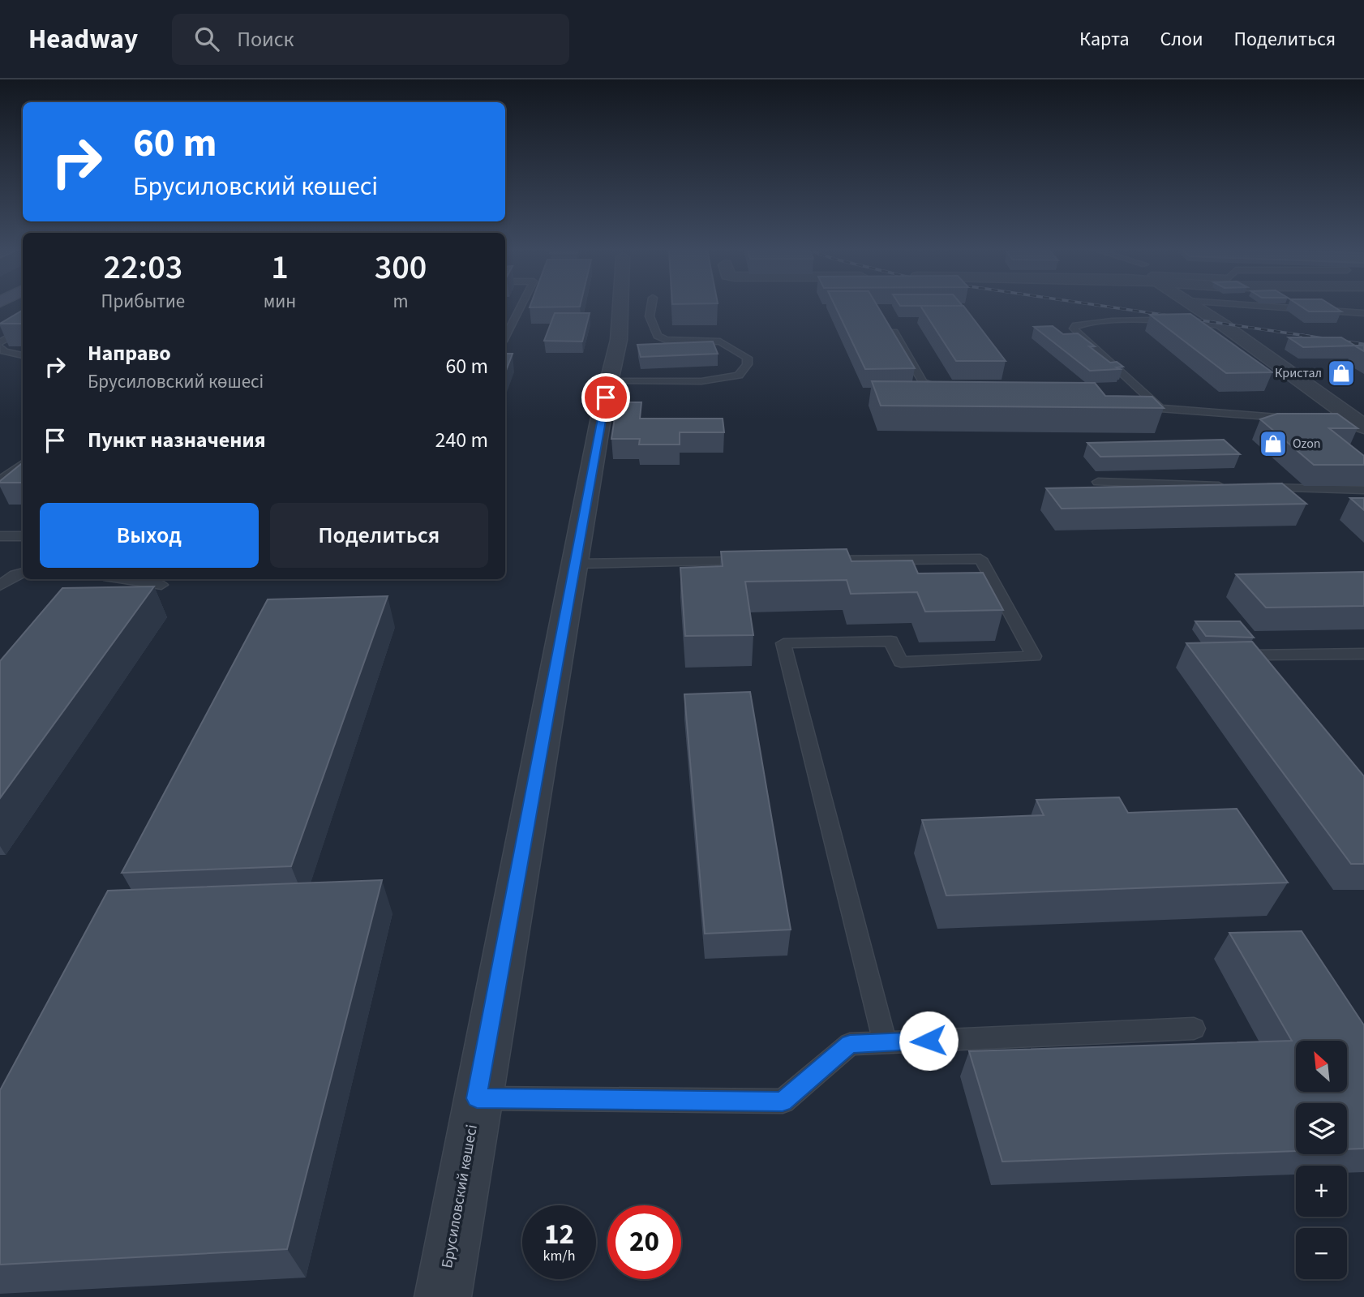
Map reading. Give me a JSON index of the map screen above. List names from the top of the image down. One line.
{"streets":{"street":["Брусиловский көшесі"]},"places":{"shop":["Кристал","Ozon"]},"north":"top left","page":{"header":"Headway","search":"Поиск","nav":["Карта","Слои","Поделиться"],"turn":["60 m","Брусиловский көшесі"],"eta":["22:03","Прибытие","1","мин","300","m"],"list":[{"name":"Направо","note":"Брусиловский көшесі","value":"60 m"},{"name":"Пункт назначения","value":"240 m"}],"buttons":["Выход","Поделиться"],"map_buttons":["+","−"],"speed":"12 km/h","limit":"20"}}
